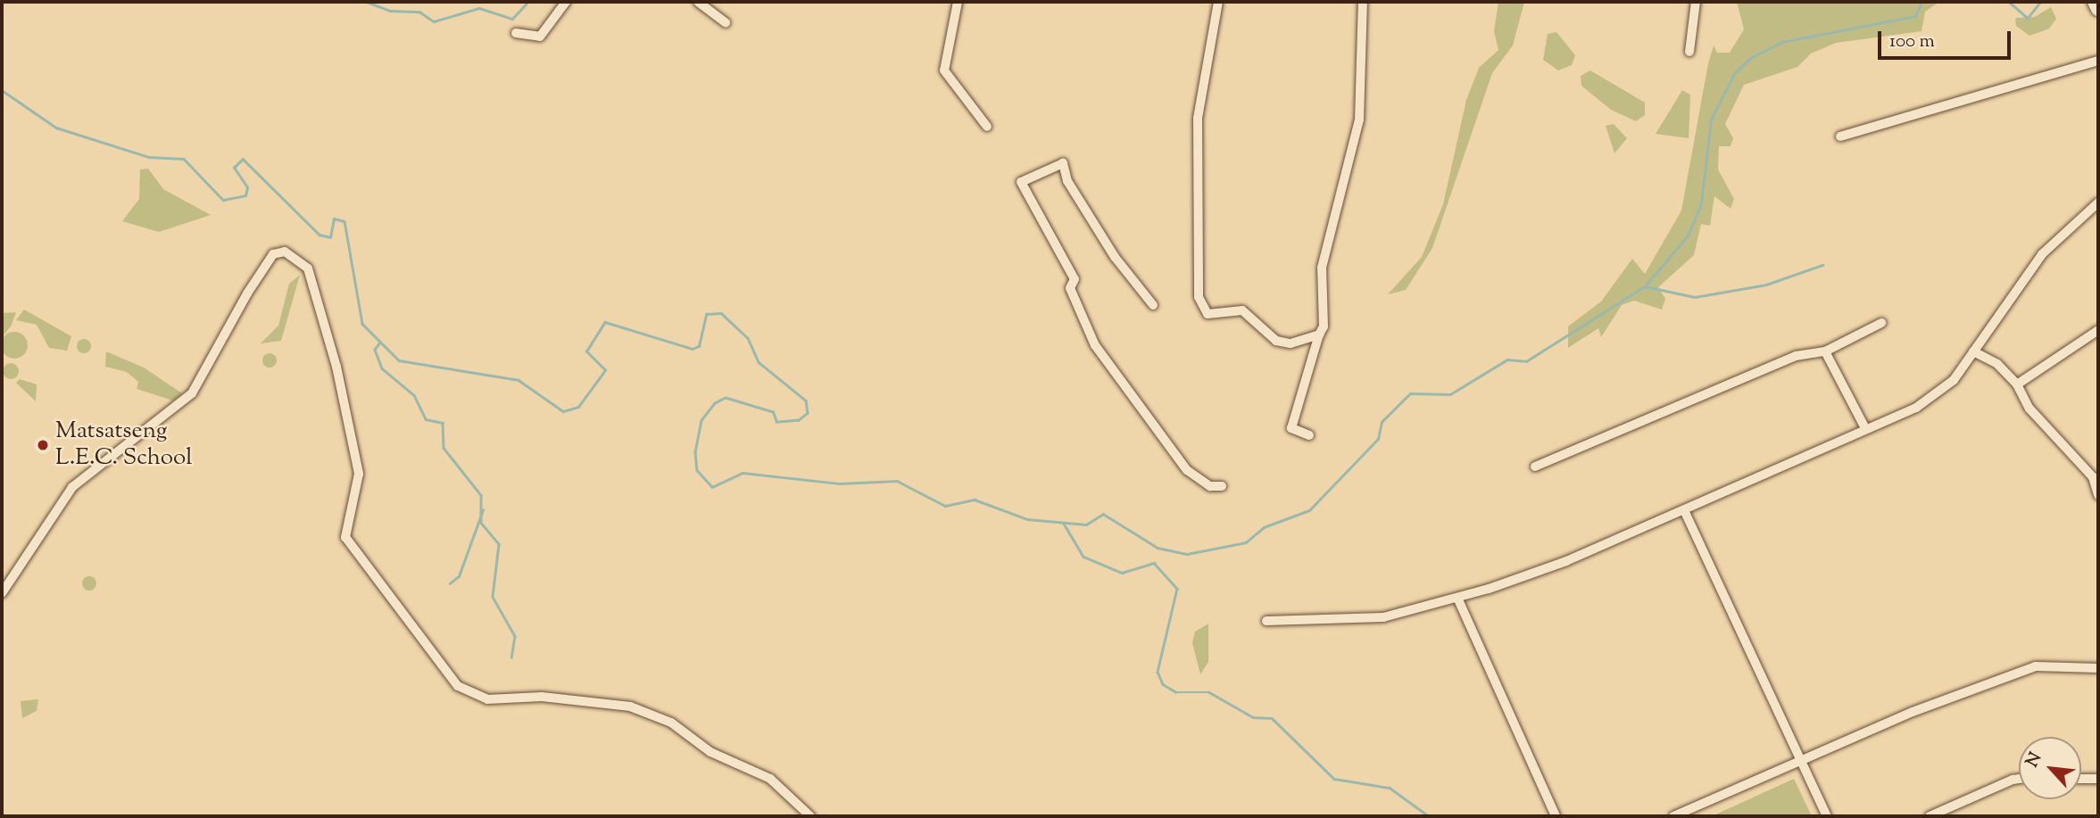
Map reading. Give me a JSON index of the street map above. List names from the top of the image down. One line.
{"places":["Matsatseng L.E.C. School"],"scale_bar":"100 m","north":"top left"}
